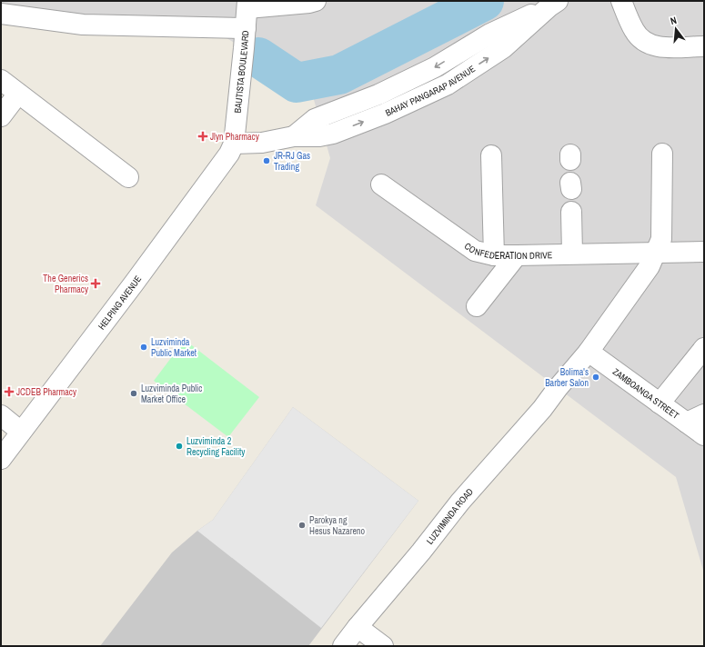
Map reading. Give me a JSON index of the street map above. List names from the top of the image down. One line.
{"streets":{"street":["BAUTISTA BOULEVARD","BAHAY PANGARAP AVENUE","CONFEDERATION DRIVE","HELPING AVENUE","ZAMBOANGA STREET","LUZVIMINDA ROAD"]},"crossings":[["BAUTISTA BOULEVARD","BAHAY PANGARAP AVENUE"],["BAUTISTA BOULEVARD","HELPING AVENUE"],["BAHAY PANGARAP AVENUE","HELPING AVENUE"],["ZAMBOANGA STREET","LUZVIMINDA ROAD"]],"places":{"health":["Jlyn Pharmacy","The Generics Pharmacy","JCDEB Pharmacy"],"other":["JR-RJ Gas Trading","Luzviminda Public Market","Bolima's Barber Salon","Luzviminda Public Market Office","Luzviminda 2 Recycling Facility","Parokya ng Hesus Nazareno"]},"north":"top"}
